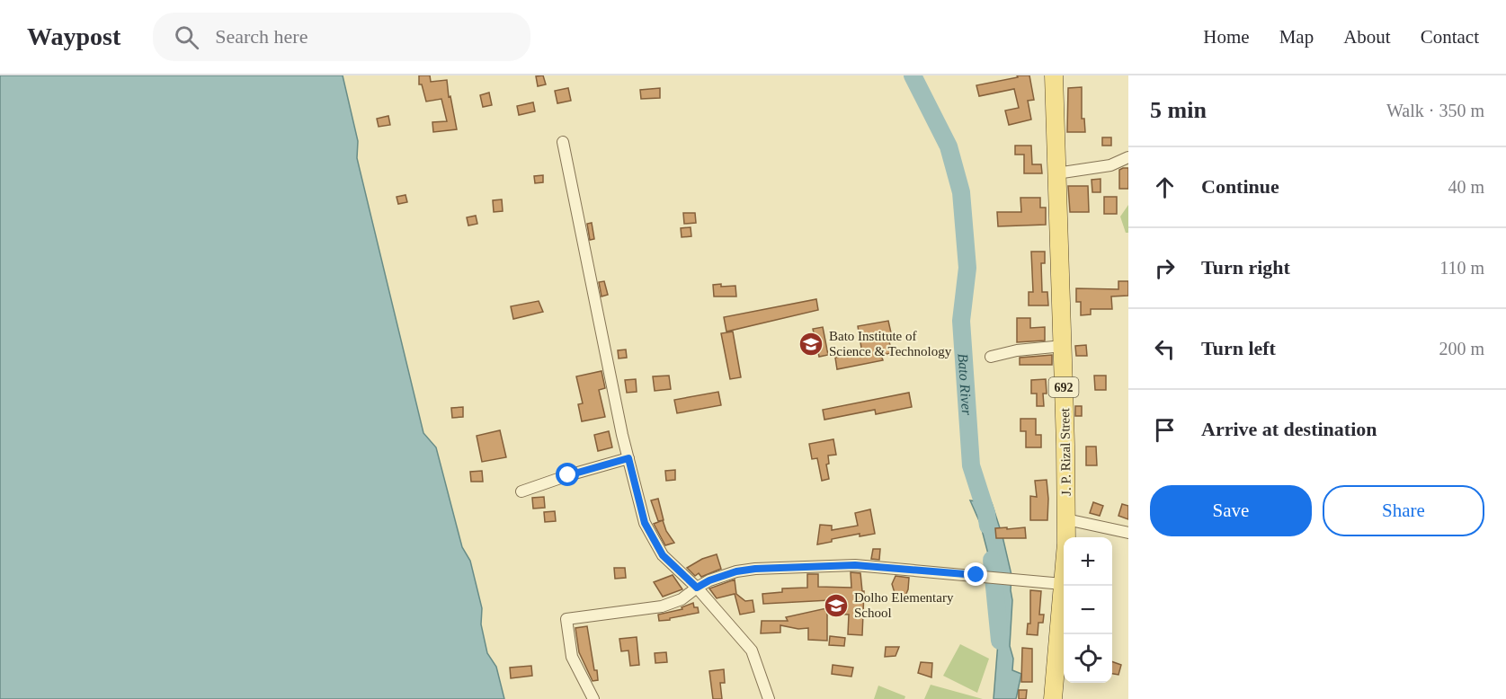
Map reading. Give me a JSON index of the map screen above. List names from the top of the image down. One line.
{"streets":{"main road":["692","J. P. Rizal Street"]},"water":["Bato River"],"places":{"school or university":["Bato Institute of Science & Technology","Dolho Elementary School"]},"page":{"header":"Waypost","search":"Search here","nav":["Home","Map","About","Contact"],"heading":["5 min","Walk · 350 m"],"list":[["Continue","40 m"],["Turn right","110 m"],["Turn left","200 m"],"Arrive at destination"],"buttons":["Save","Share"],"map_buttons":["+","−"]}}
